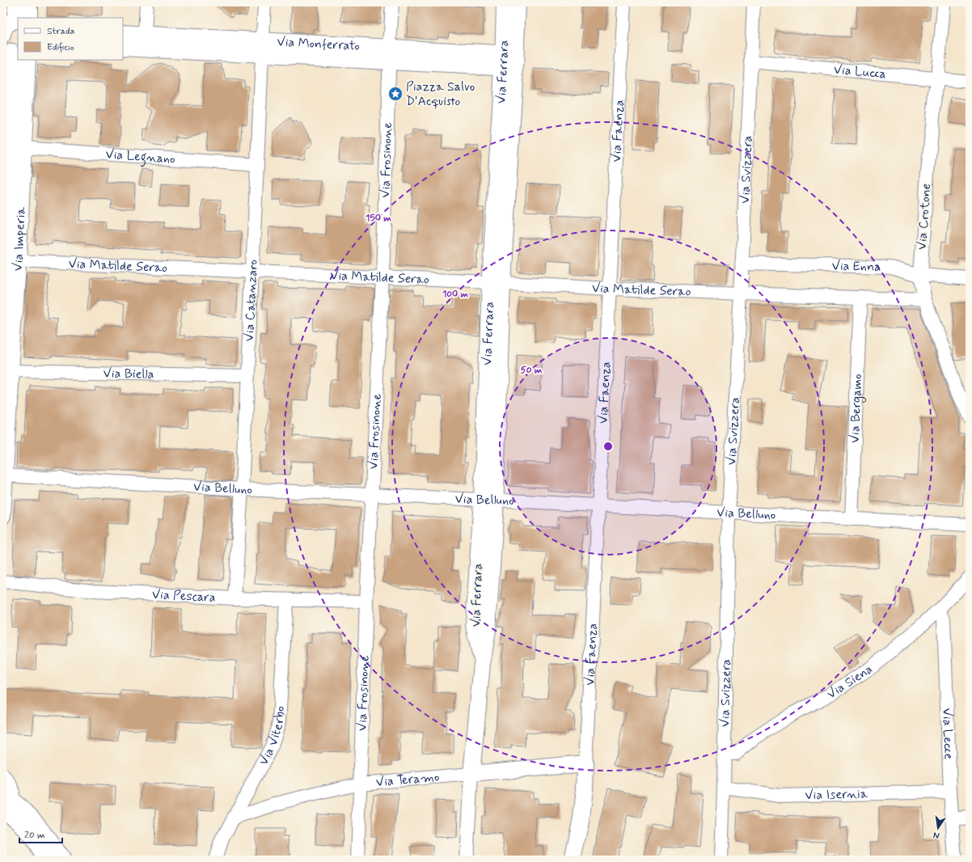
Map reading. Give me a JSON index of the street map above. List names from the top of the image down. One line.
{"streets":{"street":["Via Monferrato","Via Ferrara","Via Lucca","Via Faenza","Via Legnano","Via Frosinone","Via Svizzera","Via Crotone","Via Imperia","Via Matilde Serao","Via Enna","Via Catanzaro","Via Biella","Via Bergamo","Via Belluno","Via Pescara","Via Siena","Via Lecce","Via Viterbo","Via Teramo","Via Isernia"]},"crossings":[["Via Monferrato","Via Ferrara"],["Via Monferrato","Via Frosinone"],["Via Monferrato","Via Catanzaro"],["Via Ferrara","Via Matilde Serao"],["Via Ferrara","Via Belluno"],["Via Ferrara","Via Teramo"],["Via Lucca","Via Svizzera"],["Via Lucca","Via Crotone"],["Via Faenza","Via Matilde Serao"],["Via Faenza","Via Belluno"],["Via Faenza","Via Teramo"],["Via Legnano","Via Imperia"],["Via Legnano","Via Catanzaro"],["Via Frosinone","Via Matilde Serao"],["Via Frosinone","Via Belluno"],["Via Frosinone","Via Pescara"],["Via Frosinone","Via Teramo"],["Via Svizzera","Via Matilde Serao"],["Via Svizzera","Via Enna"],["Via Svizzera","Via Belluno"],["Via Svizzera","Via Siena"],["Via Svizzera","Via Isernia"],["Via Crotone","Via Enna"],["Via Imperia","Via Matilde Serao"],["Via Imperia","Via Biella"],["Via Imperia","Via Belluno"],["Via Matilde Serao","Via Catanzaro"],["Via Catanzaro","Via Biella"],["Via Catanzaro","Via Belluno"],["Via Catanzaro","Via Pescara"],["Via Bergamo","Via Belluno"],["Via Pescara","Via Viterbo"],["Via Siena","Via Lecce"],["Via Lecce","Via Isernia"],["Via Viterbo","Via Teramo"]],"places":{"place":["Piazza Salvo D'Acquisto"]},"legend":["Strada","Edificio"],"scale_bar":"20 m","north":"bottom","rings":["150 m","100 m","50 m"]}
